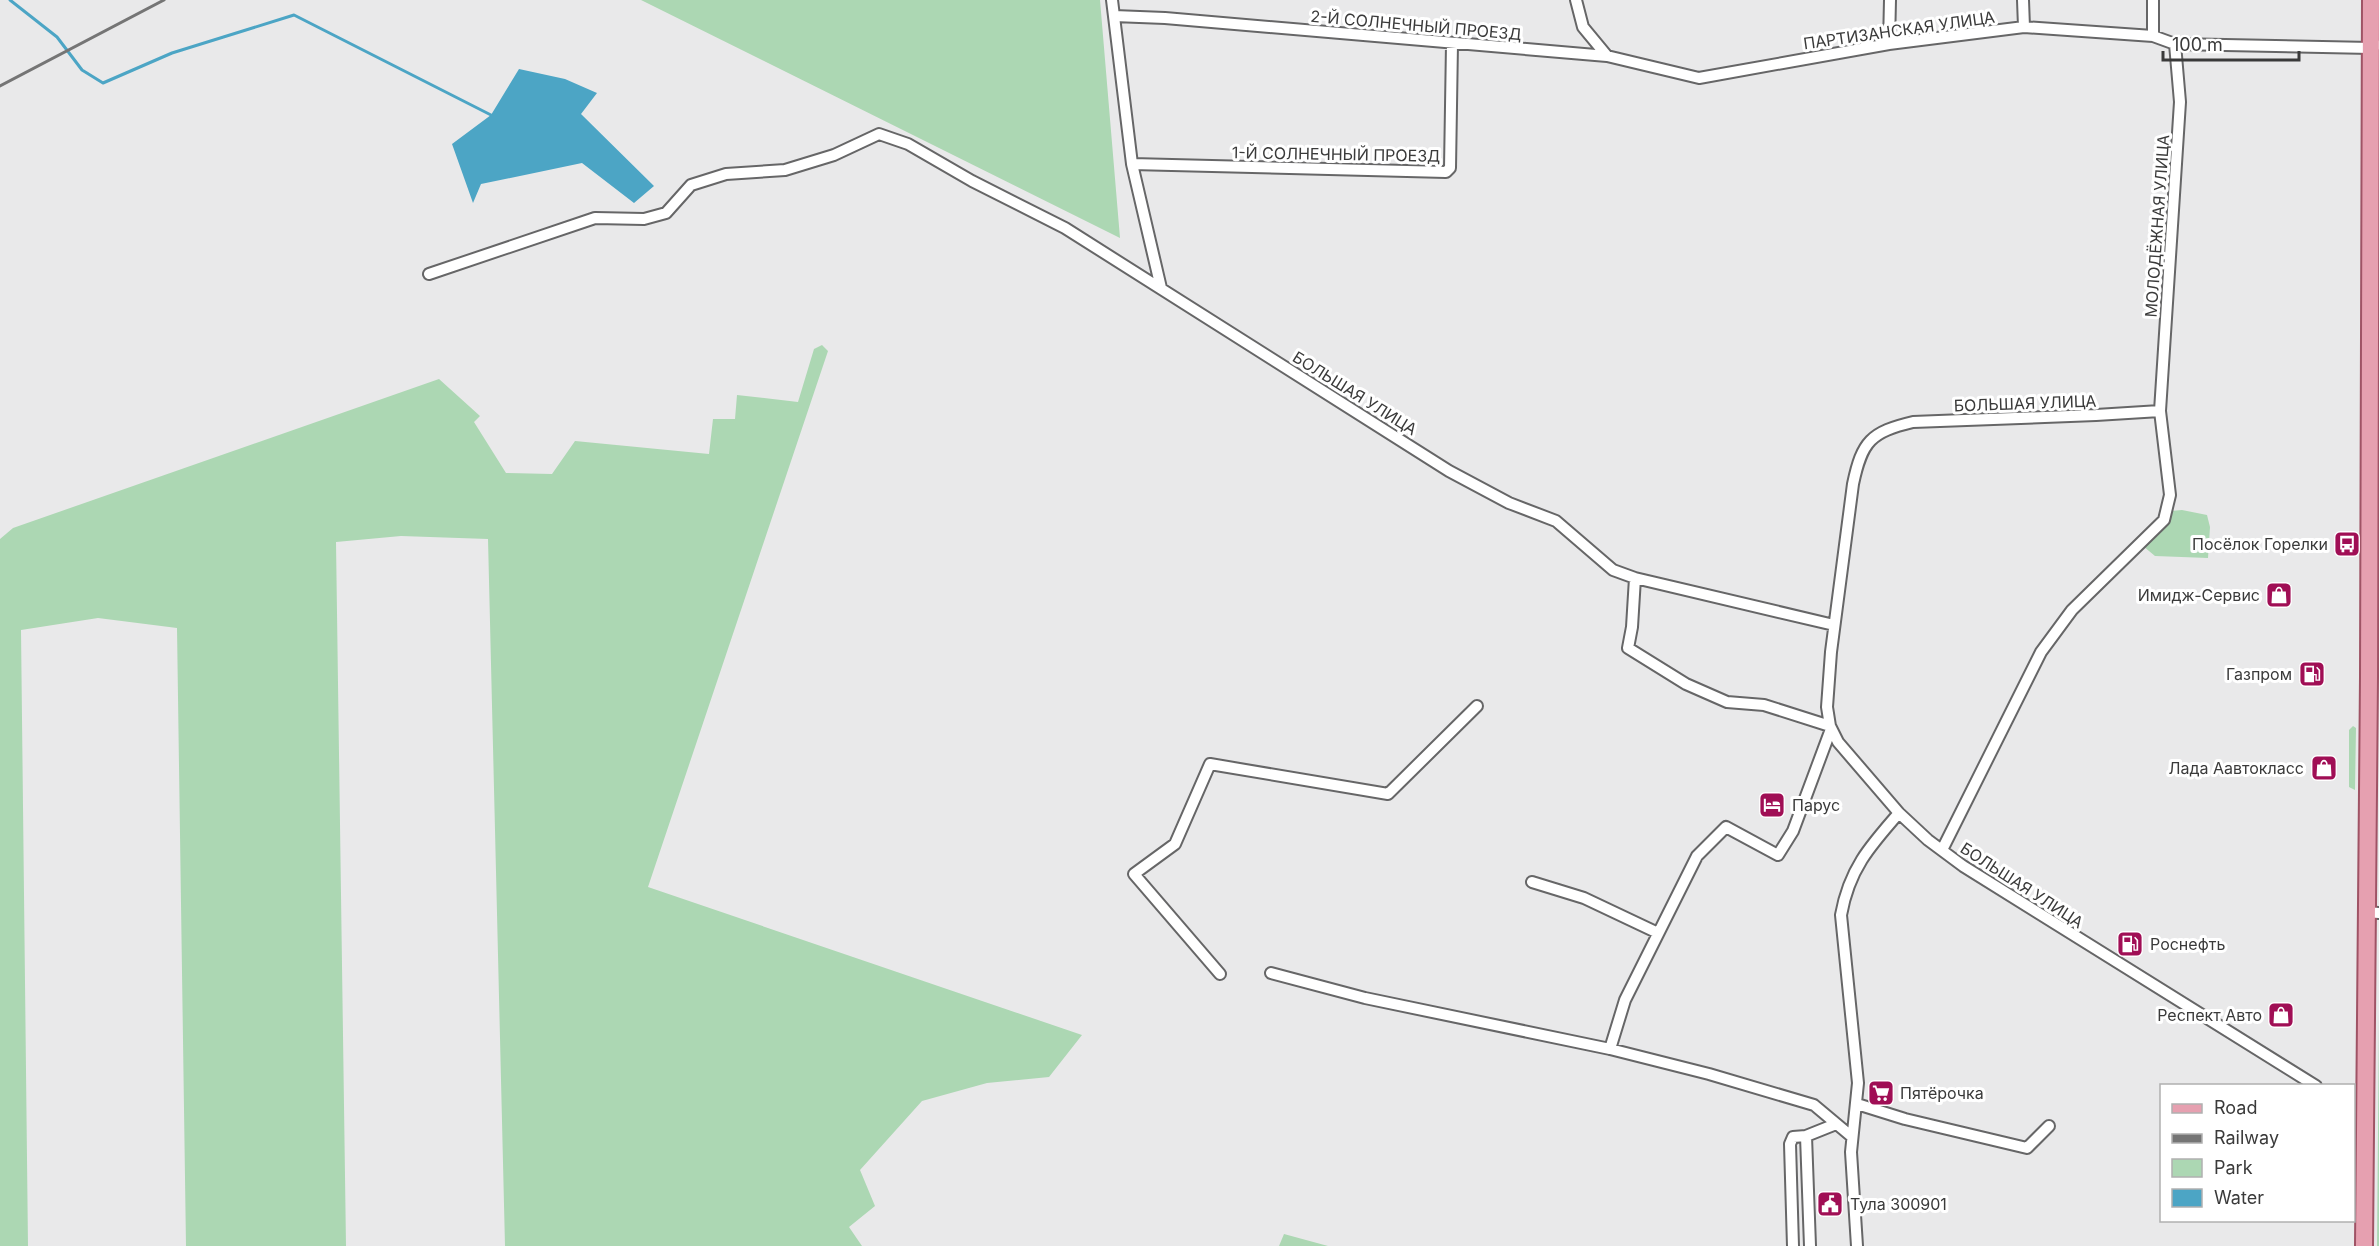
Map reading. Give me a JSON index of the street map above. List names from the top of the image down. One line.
{"streets":{"street":["2-Й СОЛНЕЧНЫЙ ПРОЕЗД","ПАРТИЗАНСКАЯ УЛИЦА","1-Й СОЛНЕЧНЫЙ ПРОЕЗД","МОЛОДЁЖНАЯ УЛИЦА","БОЛЬШАЯ УЛИЦА"]},"crossings":[["2-Й СОЛНЕЧНЫЙ ПРОЕЗД","ПАРТИЗАНСКАЯ УЛИЦА"],["2-Й СОЛНЕЧНЫЙ ПРОЕЗД","1-Й СОЛНЕЧНЫЙ ПРОЕЗД"],["ПАРТИЗАНСКАЯ УЛИЦА","МОЛОДЁЖНАЯ УЛИЦА"],["МОЛОДЁЖНАЯ УЛИЦА","БОЛЬШАЯ УЛИЦА"]],"places":{"bus stop":["Посёлок Горелки"],"shop":["Имидж-Сервис","Лада Аавтокласс","Респект Авто"],"fuel station":["Газпром","Роснефть"],"hotel":["Парус"],"supermarket":["Пятёрочка"],"public building":["Тула 300901"]},"legend":["Road","Railway","Park","Water"],"scale_bar":"100 m"}
